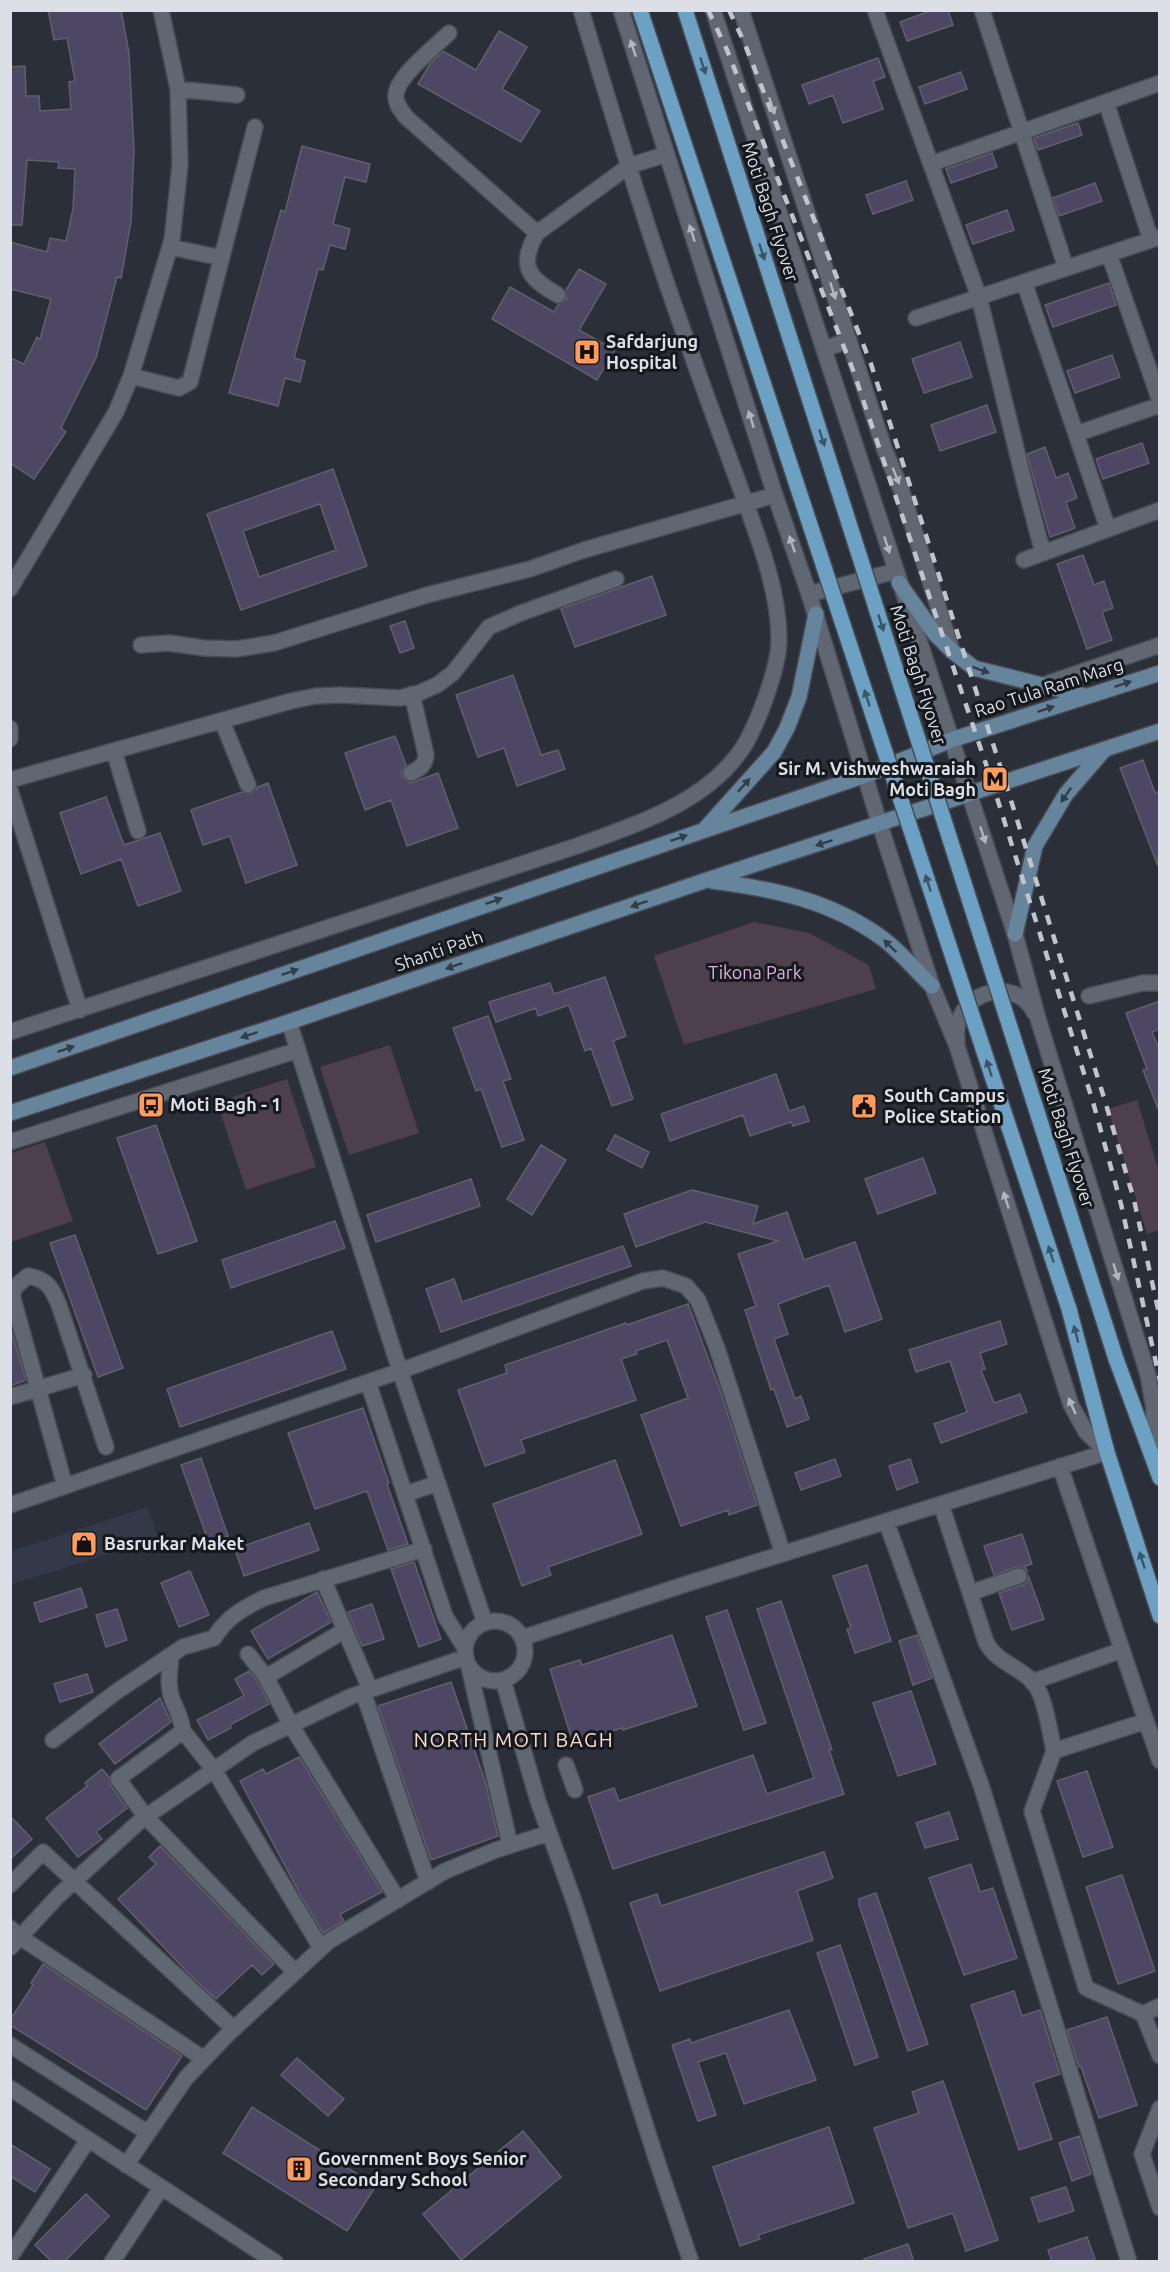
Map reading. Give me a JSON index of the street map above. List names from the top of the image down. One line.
{"streets":{"main road":["Moti Bagh Flyover","Rao Tula Ram Marg","Shanti Path"]},"crossings":[["Rao Tula Ram Marg","Shanti Path"]],"districts":["NORTH MOTI BAGH"],"parks":["Tikona Park"],"places":{"hospital":["Safdarjung Hospital"],"metro station":["Sir M. Vishweshwaraiah Moti Bagh"],"bus stop":["Moti Bagh - 1"],"public building":["South Campus Police Station"],"shop":["Basrurkar Maket"],"building":["Government Boys Senior Secondary School"]}}
